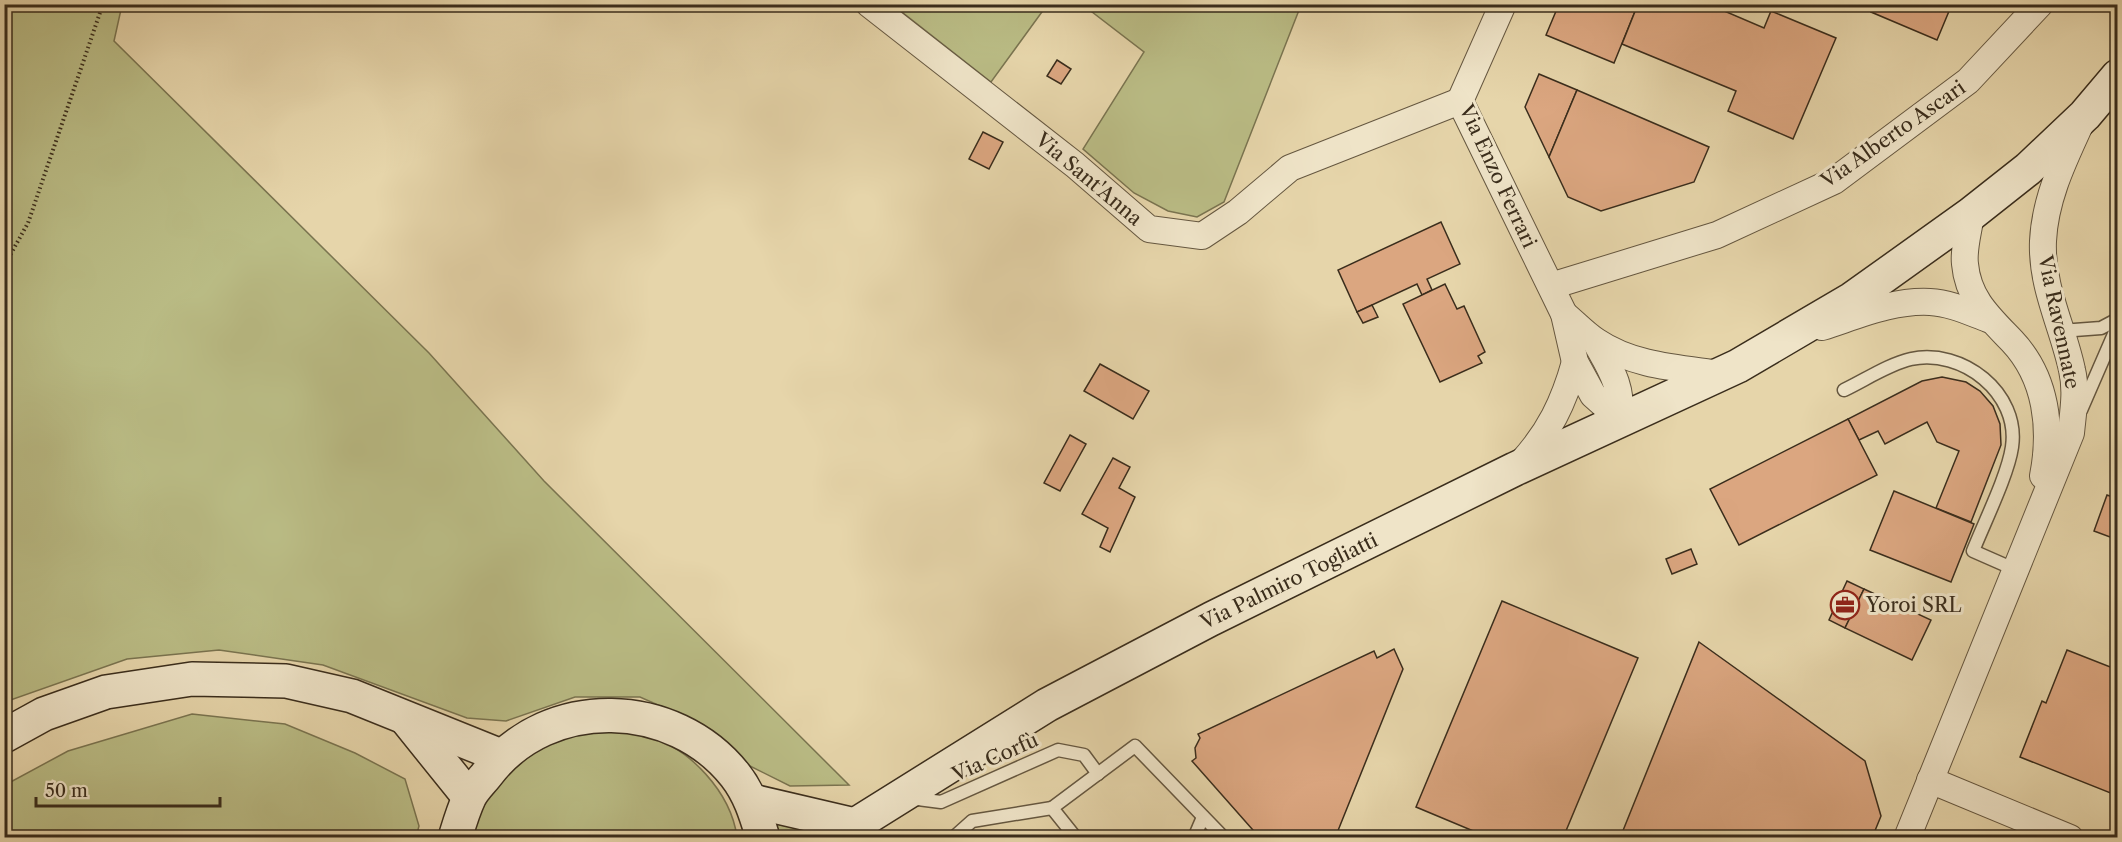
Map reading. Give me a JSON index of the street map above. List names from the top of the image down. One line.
{"streets":{"main road":["Via Ravennate","Via Palmiro Togliatti"],"street":["Via Alberto Ascari","Via Enzo Ferrari","Via Sant'Anna"],"lane":["Via Corfù"]},"crossings":[["Via Alberto Ascari","Via Enzo Ferrari"],["Via Enzo Ferrari","Via Sant'Anna"],["Via Enzo Ferrari","Via Palmiro Togliatti"],["Via Ravennate","Via Palmiro Togliatti"],["Via Palmiro Togliatti","Via Corfù"]],"places":{"office":["Yoroi SRL"]},"scale_bar":"50 m"}
